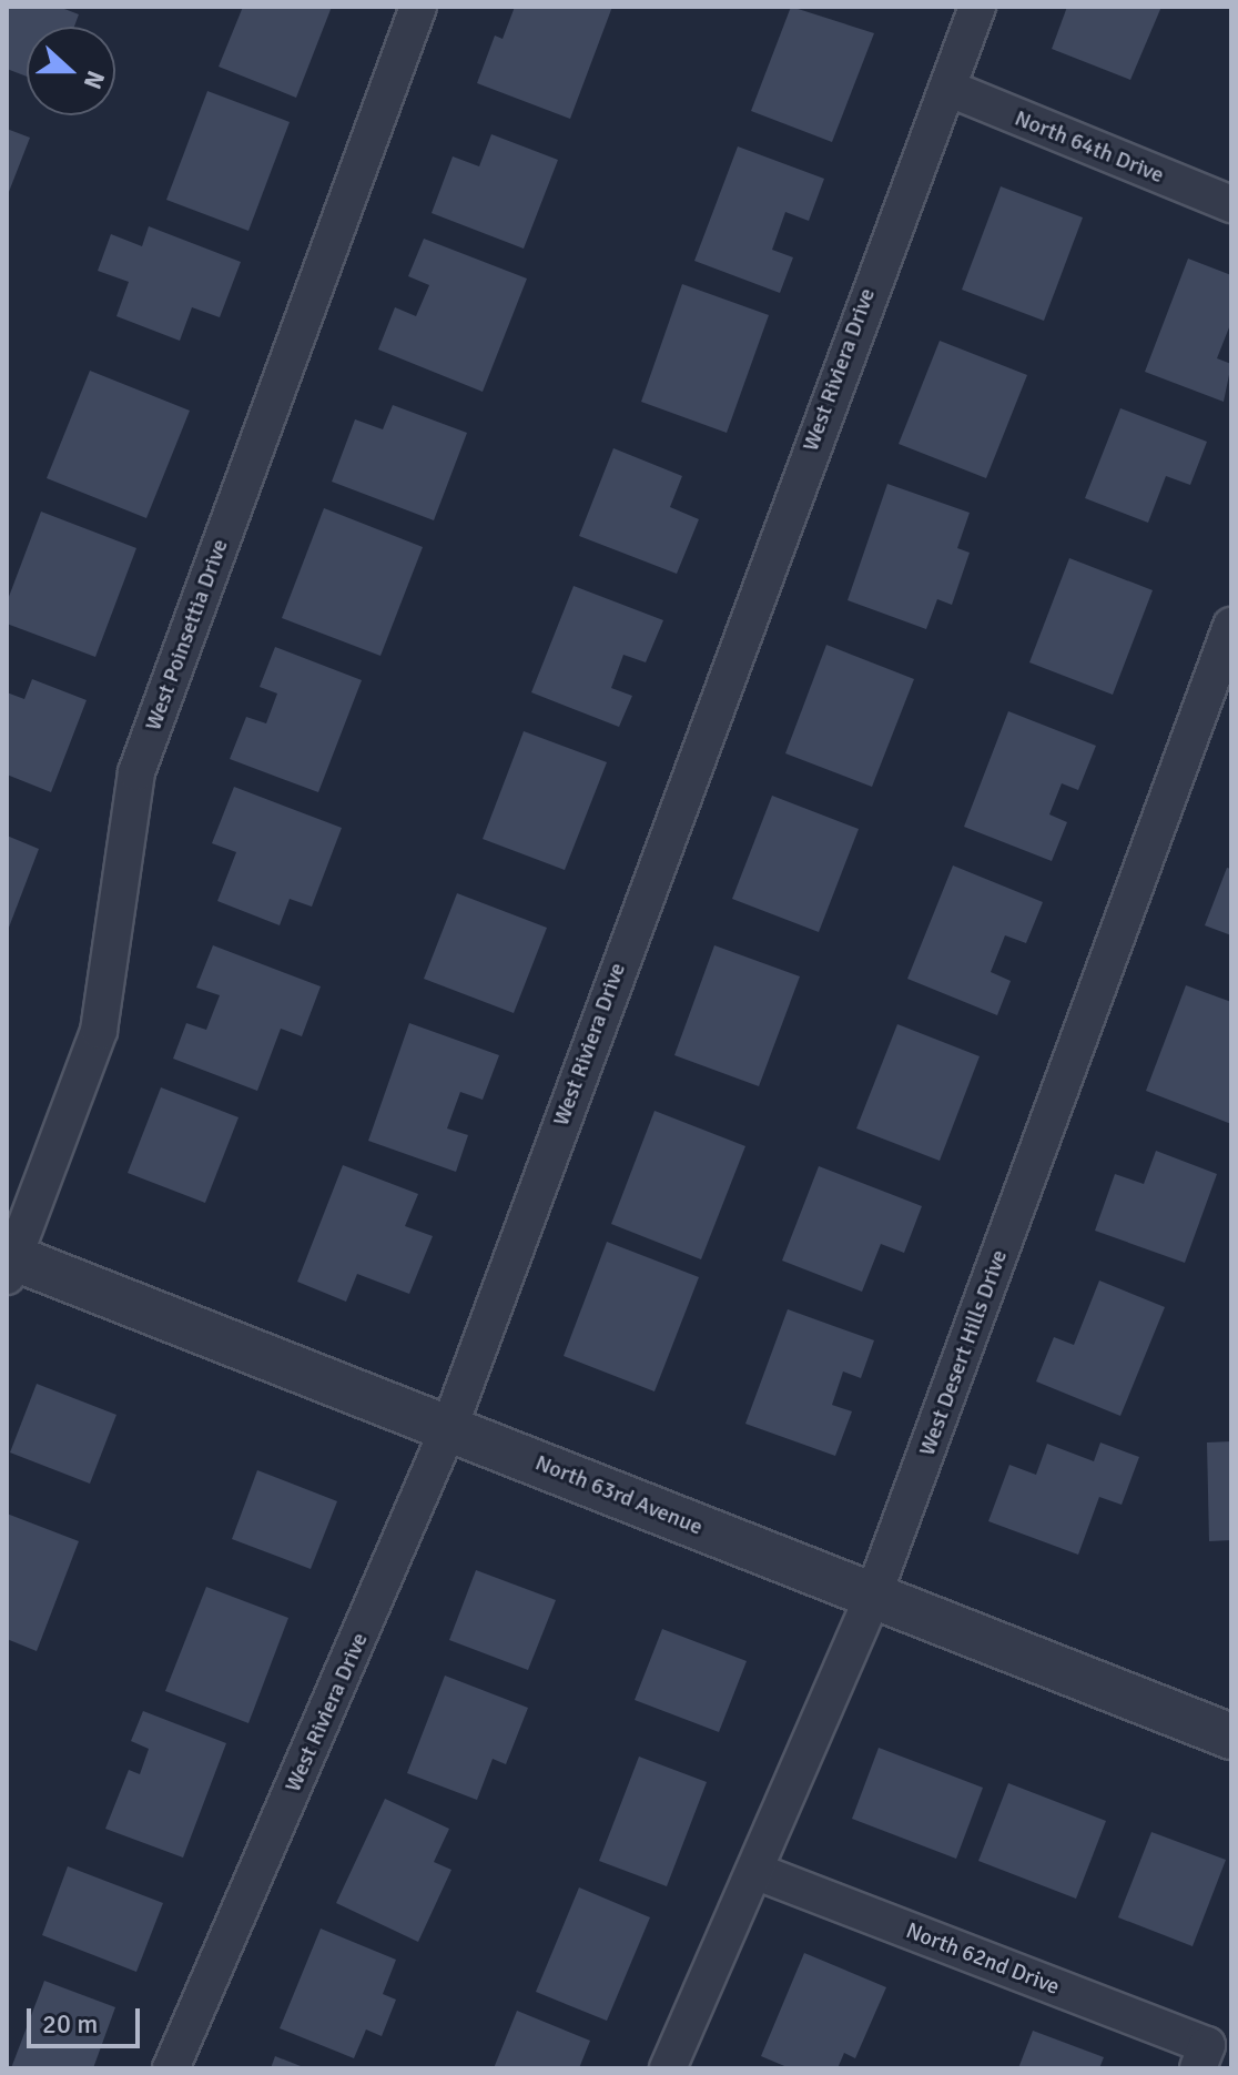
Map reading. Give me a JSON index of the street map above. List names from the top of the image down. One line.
{"streets":{"street":["North 64th Drive","West Riviera Drive","West Poinsettia Drive","West Desert Hills Drive","North 63rd Avenue","North 62nd Drive"]},"crossings":[["North 64th Drive","West Riviera Drive"],["West Riviera Drive","North 63rd Avenue"],["West Poinsettia Drive","North 63rd Avenue"],["West Desert Hills Drive","North 63rd Avenue"],["West Desert Hills Drive","North 62nd Drive"]],"scale_bar":"20 m","north":"right"}
